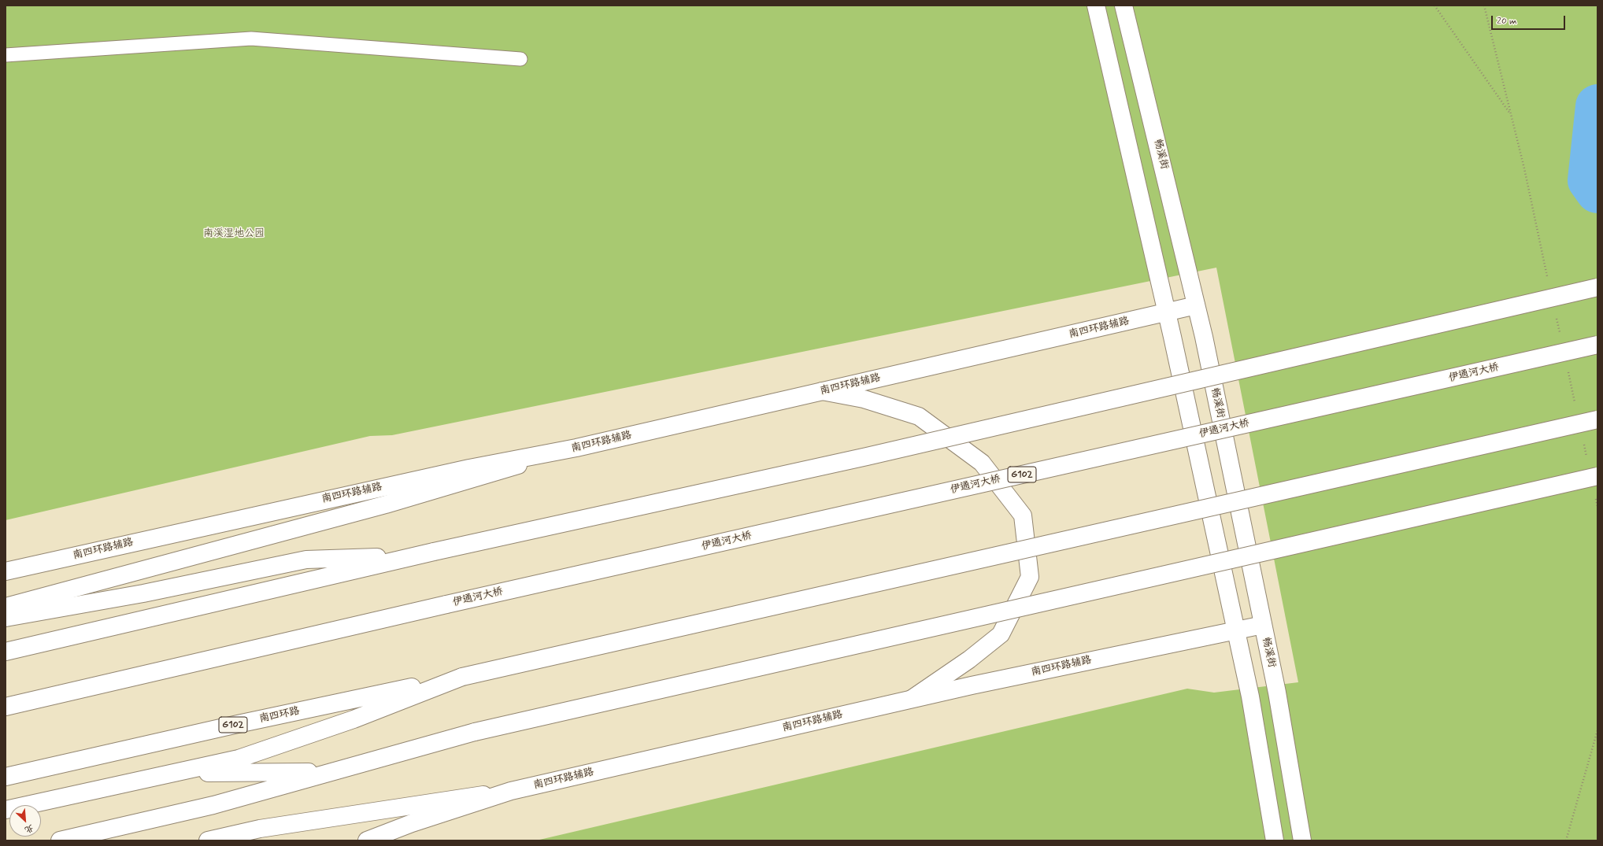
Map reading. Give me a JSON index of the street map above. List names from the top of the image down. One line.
{"streets":{"main road":["畅溪街","南四环路辅路","伊通河大桥","G102","南四环路"]},"crossings":[["畅溪街","南四环路辅路"],["G102","南四环路"]],"parks":["南溪湿地公园"],"scale_bar":"20 m","north":"bottom right"}
